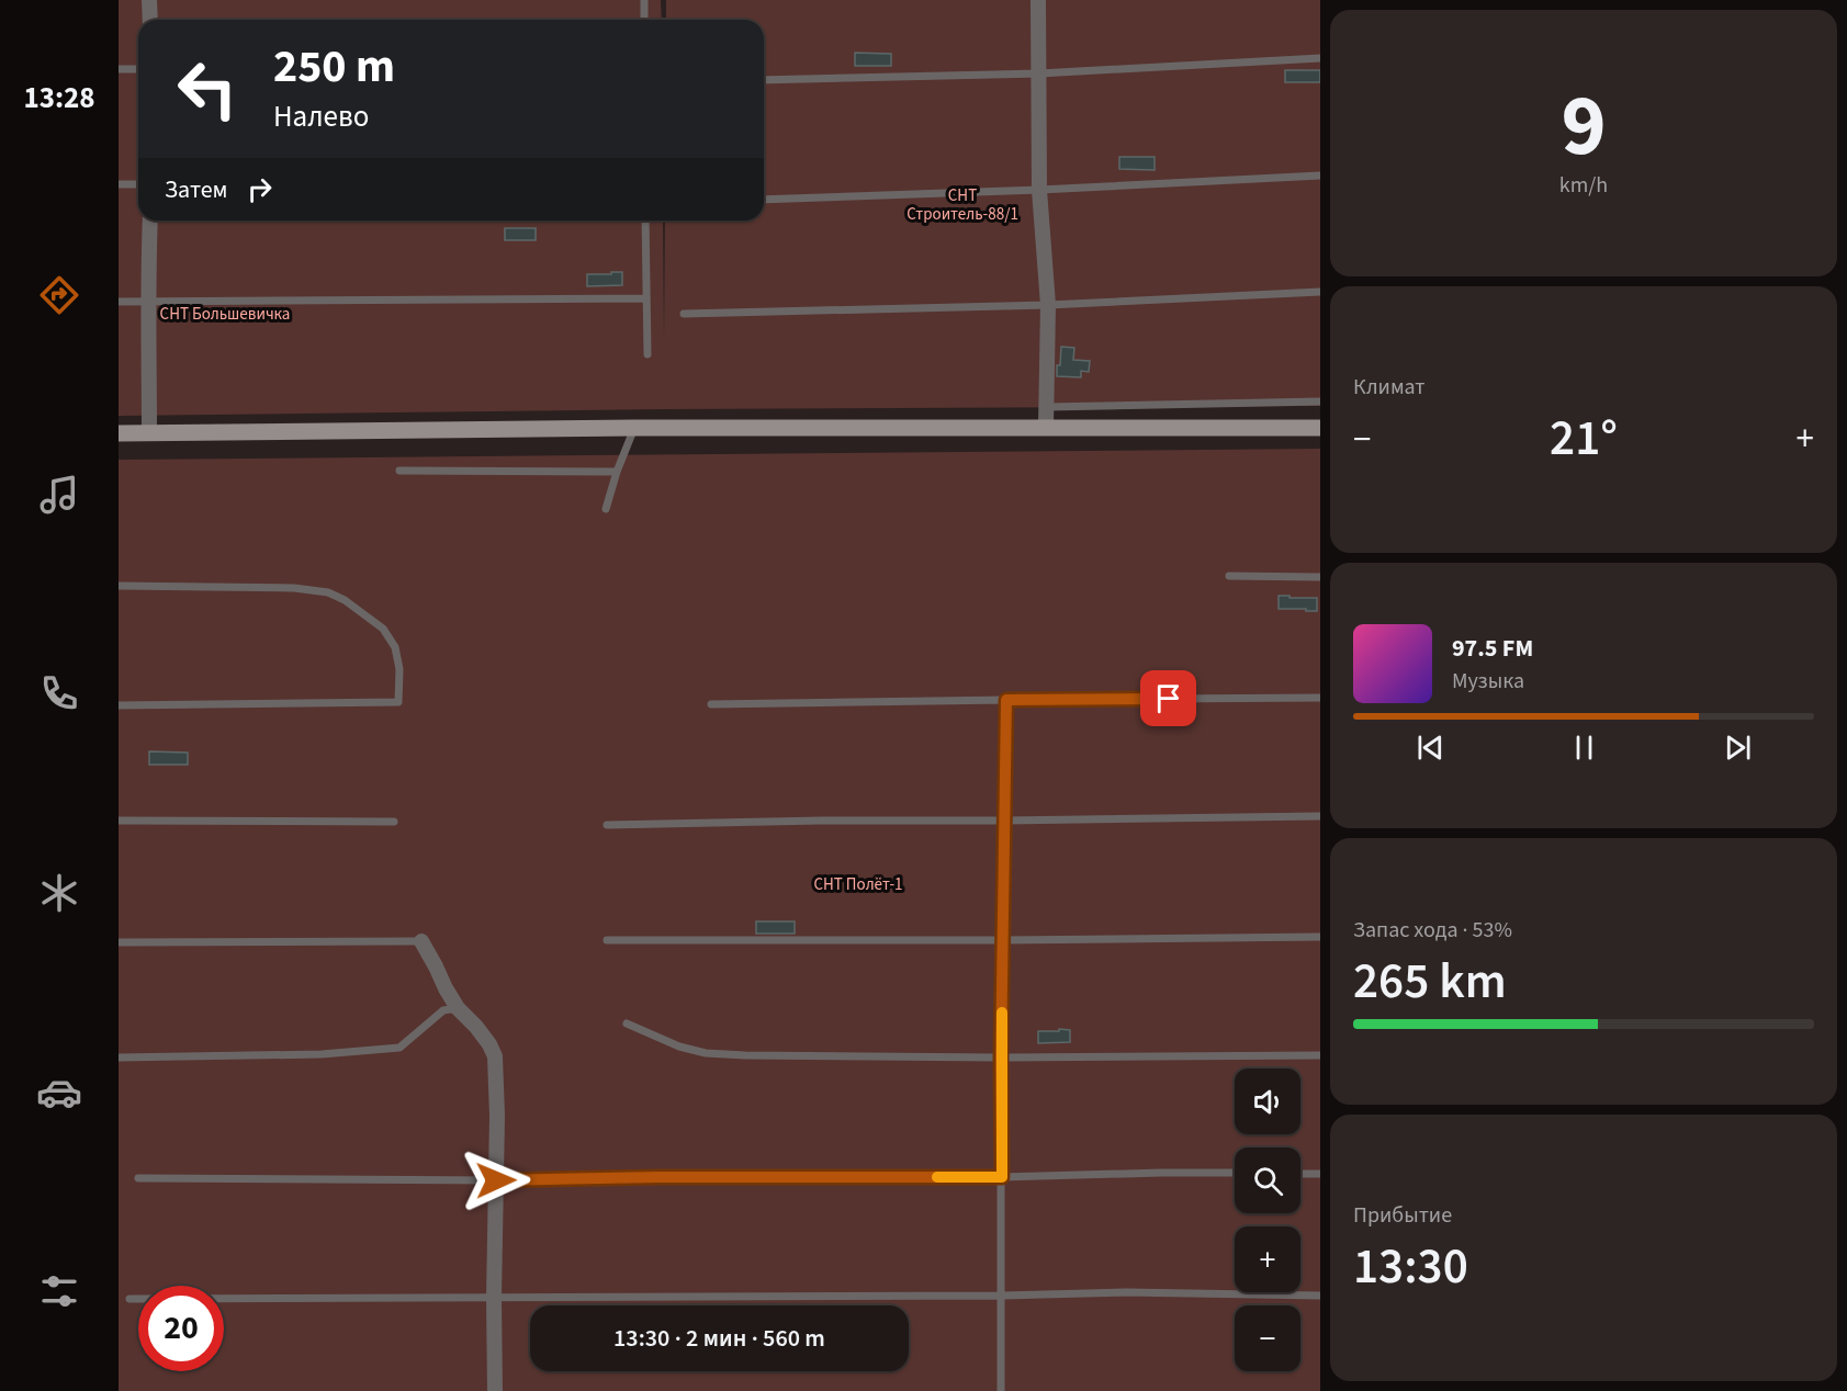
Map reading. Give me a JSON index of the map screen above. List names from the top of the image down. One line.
{"parks":["СНТ Строитель-88/1","СНТ Большевичка","СНТ Полёт-1"],"page":{"tabs":"13:28","tile":[["9","km/h"],"Климат",["Запас хода · 53%","265 km"],["Прибытие","13:30"]],"turn":["250 m","Налево"],"then":"Затем","heat":["−","21°","+"],"song":["97.5 FM","Музыка"],"map_buttons":["+","−"],"limit":"20","trip":"13:30 · 2 мин · 560 m"}}
